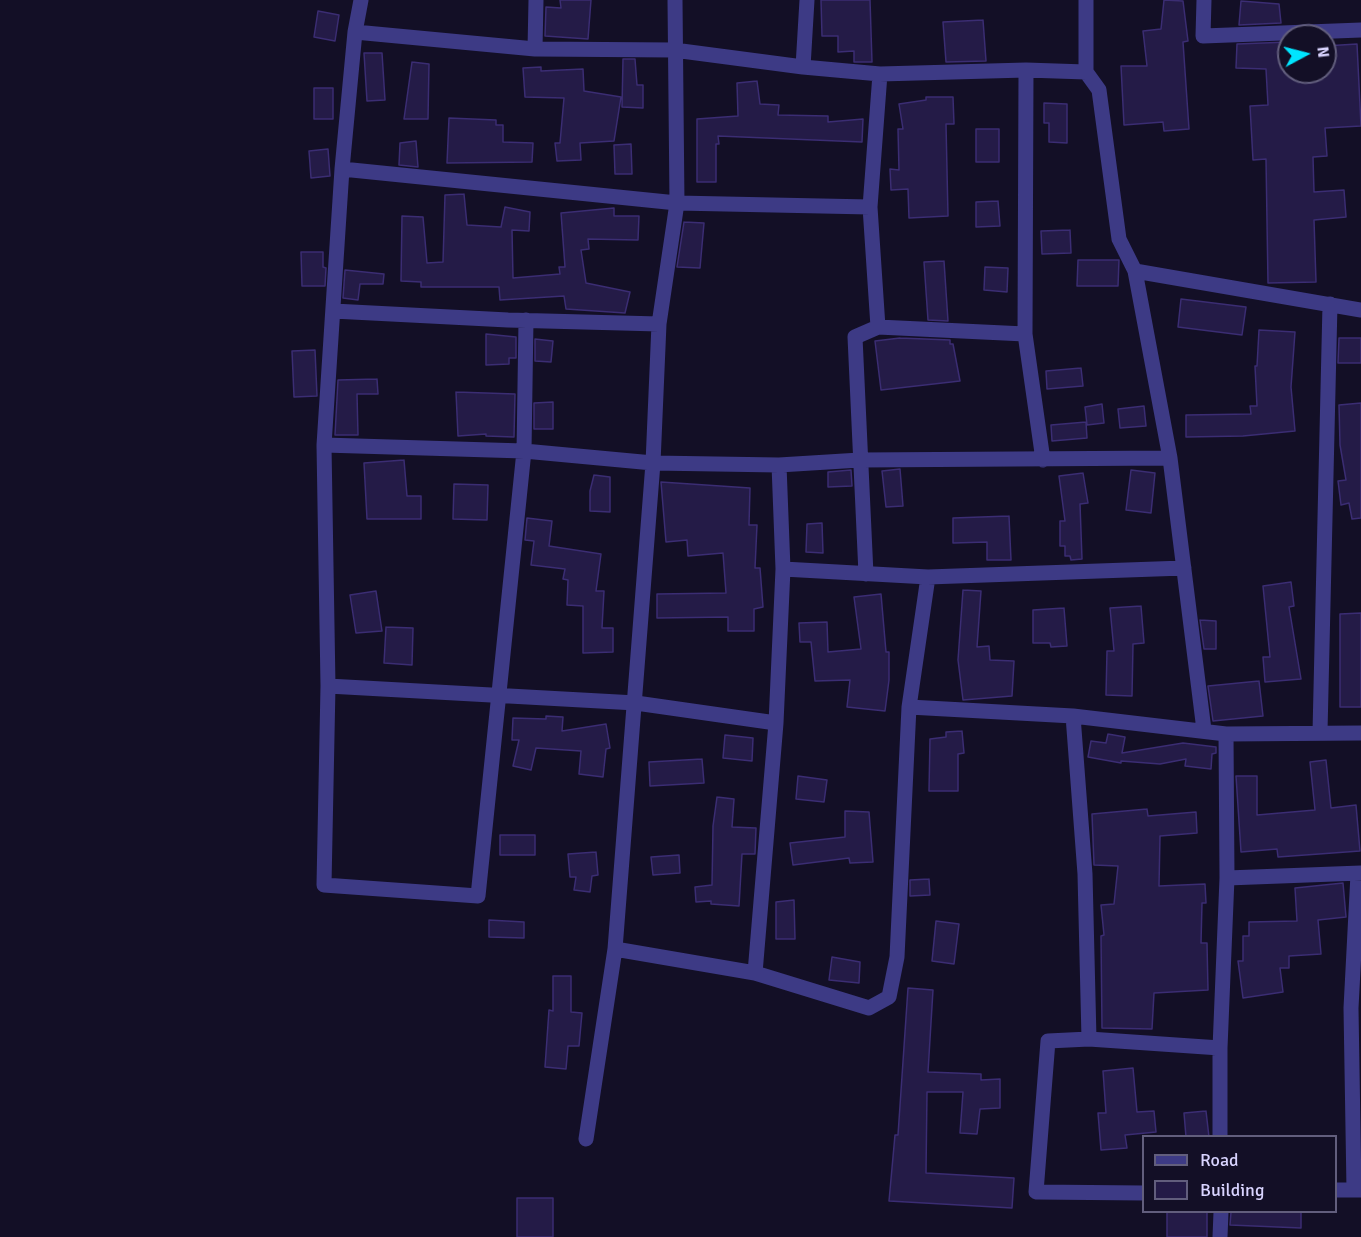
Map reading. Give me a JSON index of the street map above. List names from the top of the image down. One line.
{"legend":["Road","Building"],"north":"right"}
